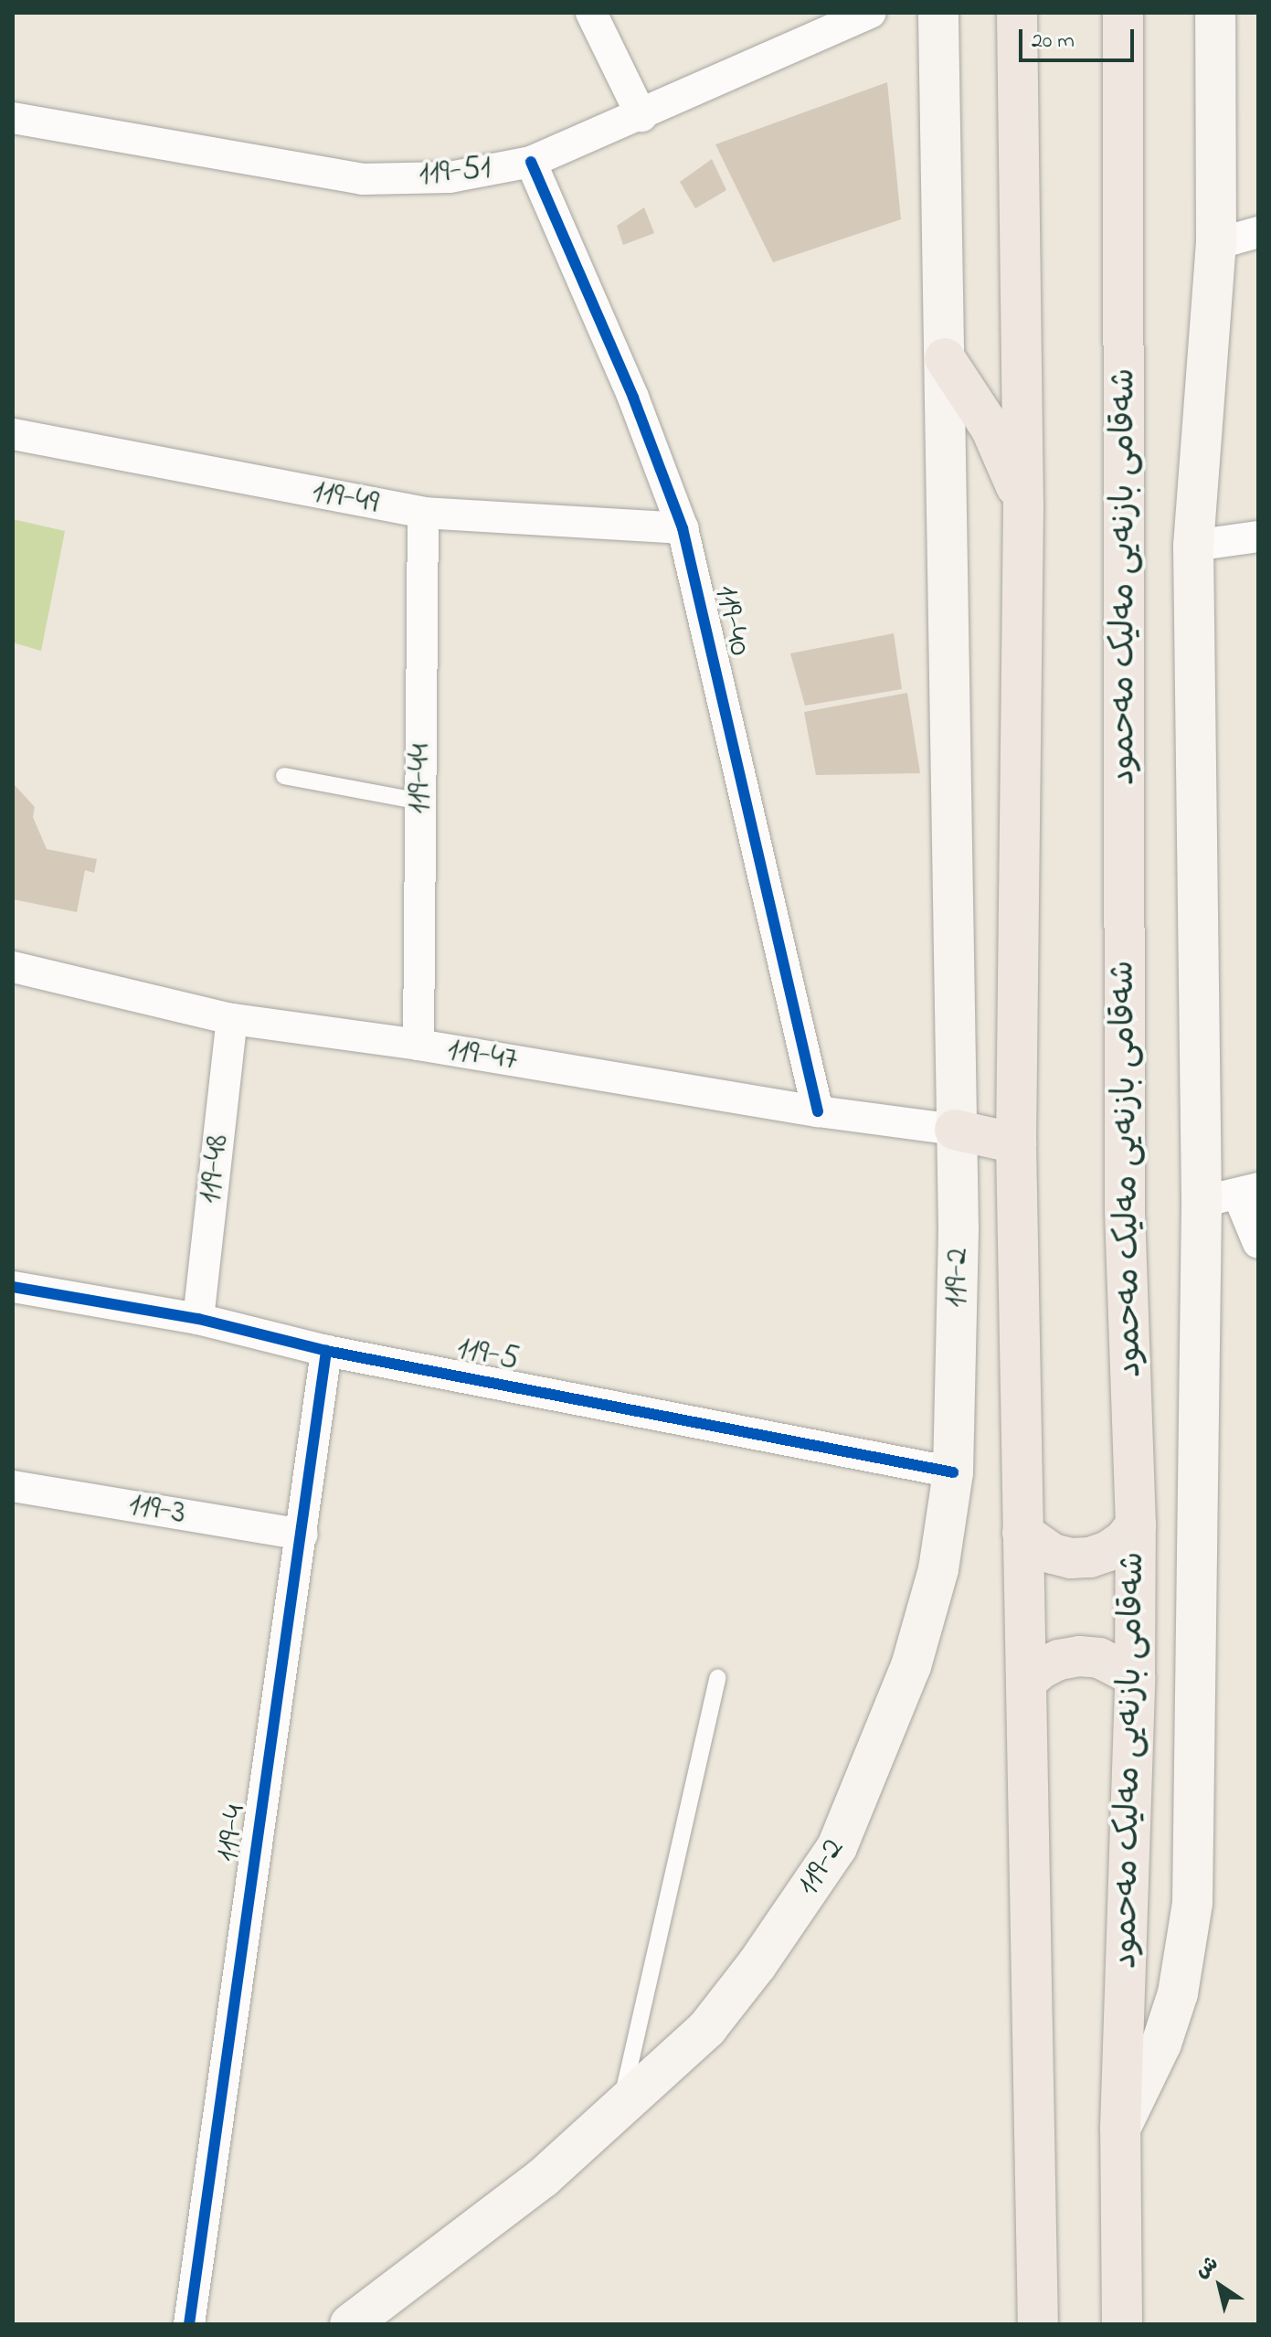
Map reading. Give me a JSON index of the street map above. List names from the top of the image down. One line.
{"streets":{"highway":["شەقامی بازنەیی مەلیک مەحمود"],"main road":["119-2"],"street":["119-51","119-49","119-40","119-44","119-47","119-48","119-5","119-3","119-4"]},"crossings":[["119-51","119-40"],["119-49","119-40"],["119-49","119-44"],["119-40","119-47"],["119-44","119-47"],["119-47","119-48"],["119-47","119-2"],["119-48","119-5"],["119-2","119-5"],["119-5","119-4"],["119-3","119-4"]],"scale_bar":"20 m","north":"top left"}
